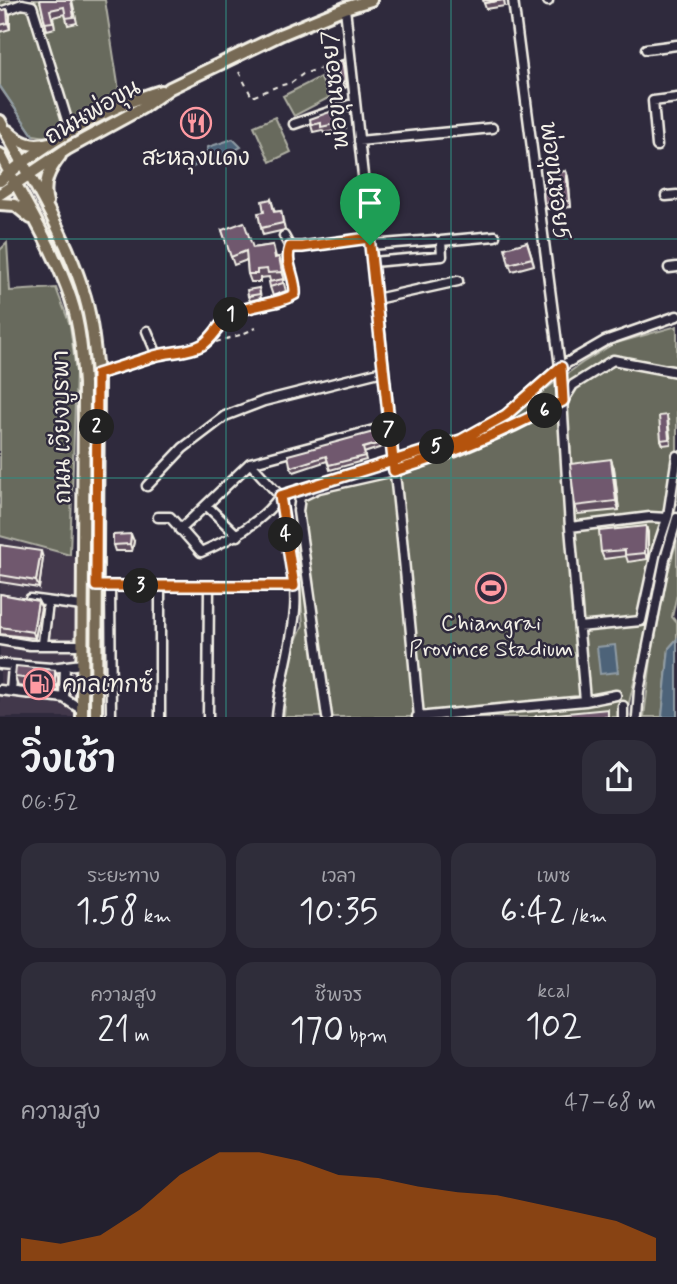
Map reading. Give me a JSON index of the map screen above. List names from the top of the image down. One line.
{"streets":{"main road":["ถนนพ่อขุน","ถนน เวียงบูรพา"],"street":["พ่อขุนซอย7","พ่อขุนซอย5"]},"crossings":[["พ่อขุนซอย7","ถนนพ่อขุน"],["ถนนพ่อขุน","ถนน เวียงบูรพา"]],"places":{"restaurant":["สะหลุงแดง"],"sports":["Chiangrai Province Stadium"],"fuel station":["คาลเทกซ์"]},"page":{"pins":["1","6","2","7","5","4","3"],"heading":["วิ่งเช้า","06:52"],"stats":[["ระยะทาง","1.58 km"],["เวลา","10:35"],["เพซ","6:42 /km"],["ความสูง","21 m"],["ชีพจร","170 bpm"],["kcal","102"]],"chart":["ความสูง","47–68 m"]}}
